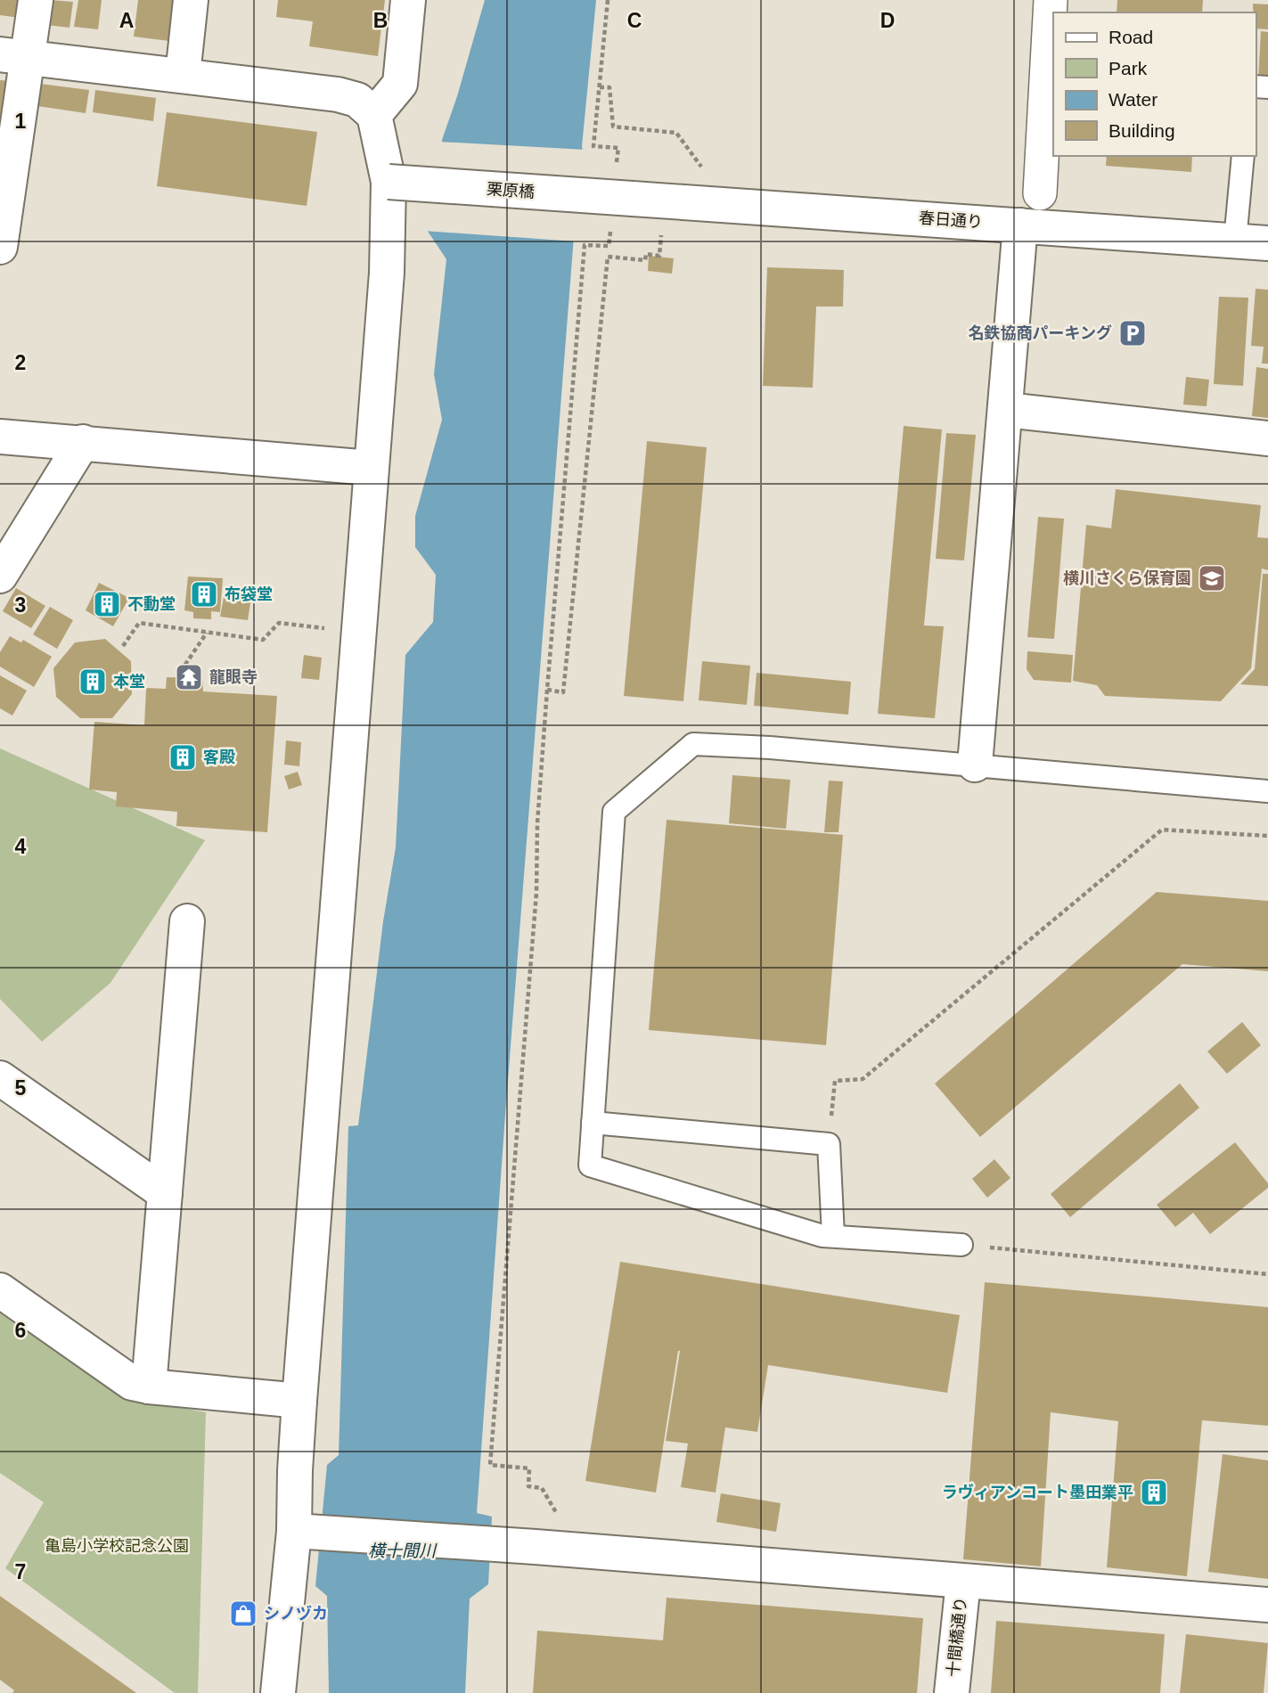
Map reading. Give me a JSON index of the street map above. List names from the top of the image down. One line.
{"streets":{"street":["栗原橋","春日通り","十間橋通り"]},"crossings":[["栗原橋","春日通り"]],"water":["横十間川"],"parks":["亀島小学校記念公園"],"places":{"parking":["名鉄協商パーキング"],"school or university":["横川さくら保育園"],"building":["布袋堂","不動堂","本堂","客殿","ラヴィアンコート墨田業平"],"temple":["龍眼寺"],"shop":["シノヅカ"]},"legend":["Road","Park","Water","Building"],"grid":{"columns":["A","B","C","D"],"rows":["1","2","3","4","5","6","7"]}}
